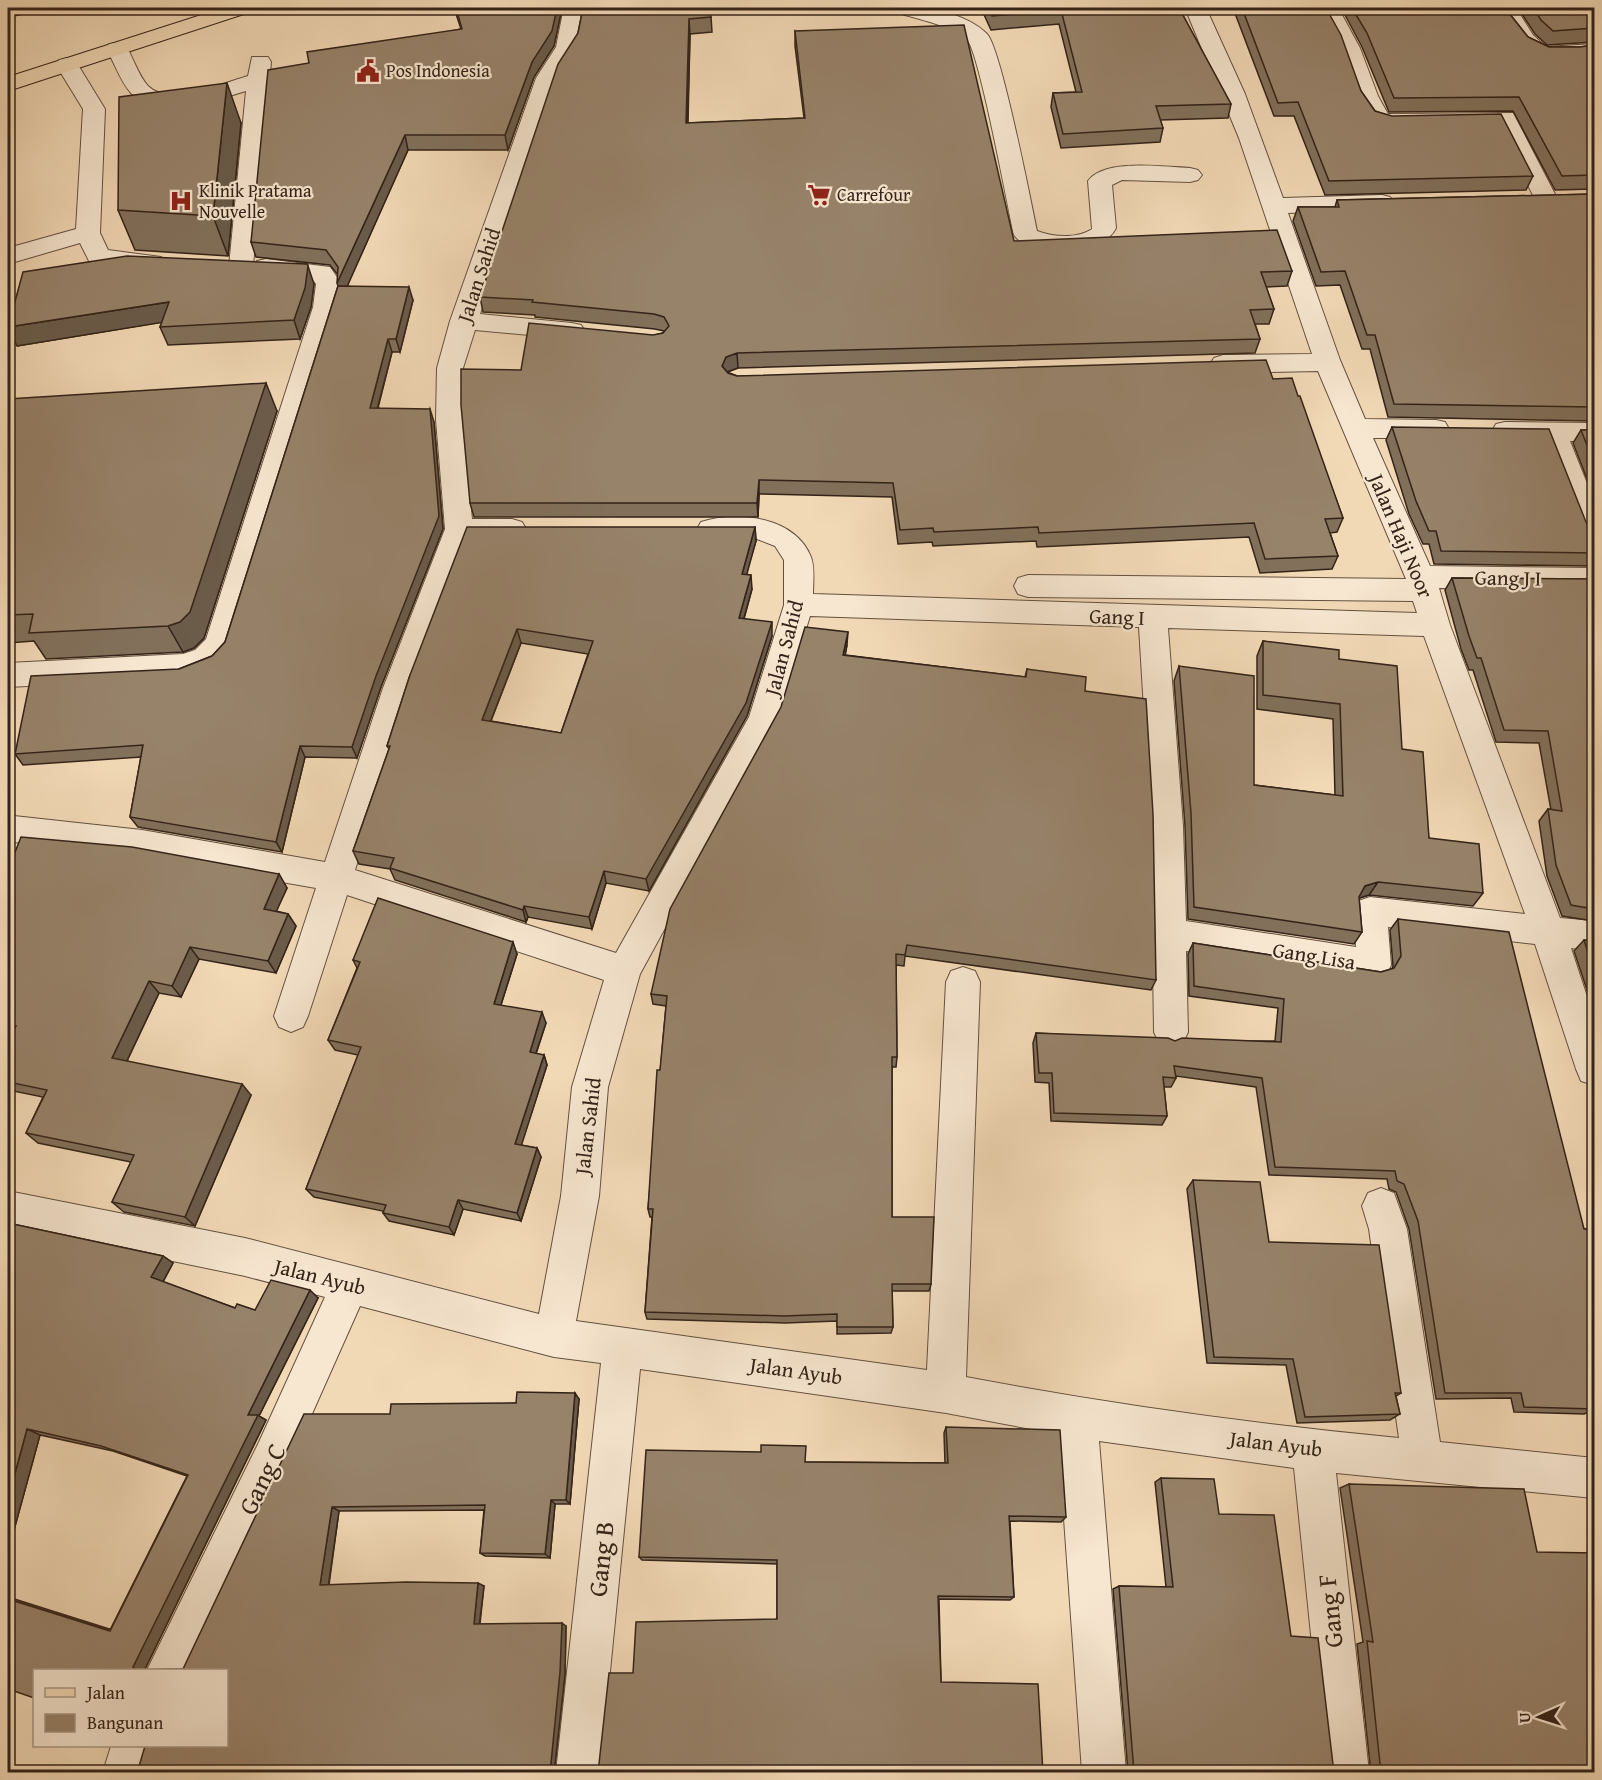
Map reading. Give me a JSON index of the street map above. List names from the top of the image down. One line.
{"streets":{"street":["Jalan Sahid","Jalan Haji Noor","Gang J I","Gang I","Gang Lisa","Jalan Ayub","Gang C","Gang B","Gang F"]},"crossings":[["Jalan Sahid","Gang I"],["Jalan Sahid","Jalan Ayub"],["Jalan Haji Noor","Gang J I"],["Jalan Haji Noor","Gang I"],["Jalan Haji Noor","Gang Lisa"],["Jalan Ayub","Gang C"],["Jalan Ayub","Gang B"],["Jalan Ayub","Gang F"]],"places":{"public building":["Pos Indonesia"],"supermarket":["Carrefour"],"hospital":["Klinik Pratama Nouvelle"]},"legend":["Jalan","Bangunan"],"north":"left"}
